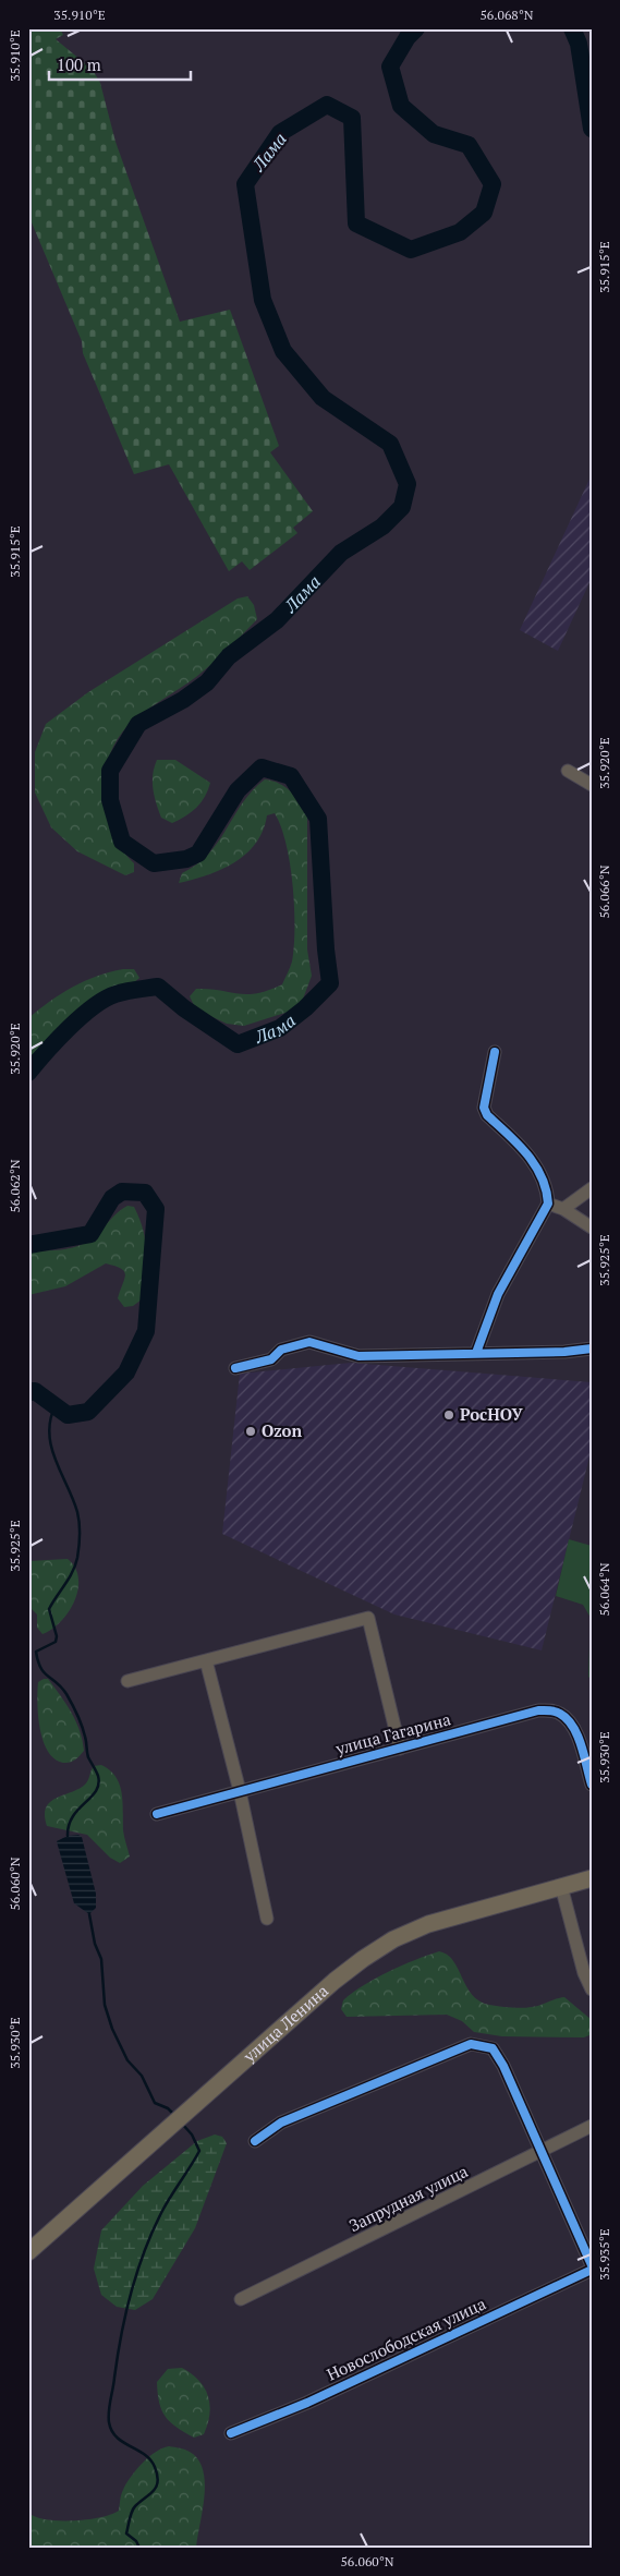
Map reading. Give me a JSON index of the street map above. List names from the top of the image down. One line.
{"streets":{"main road":["улица Ленина"],"street":["улица Гагарина","Запрудная улица","Новослободская улица"]},"water":["Лама"],"places":["РосНОУ","Ozon"],"scale_bar":"100 m","coordinates":["35.910°E","56.068°N","35.915°E","35.920°E","56.066°N","56.062°N","35.925°E","56.064°N","35.930°E","56.060°N","35.935°E"]}
